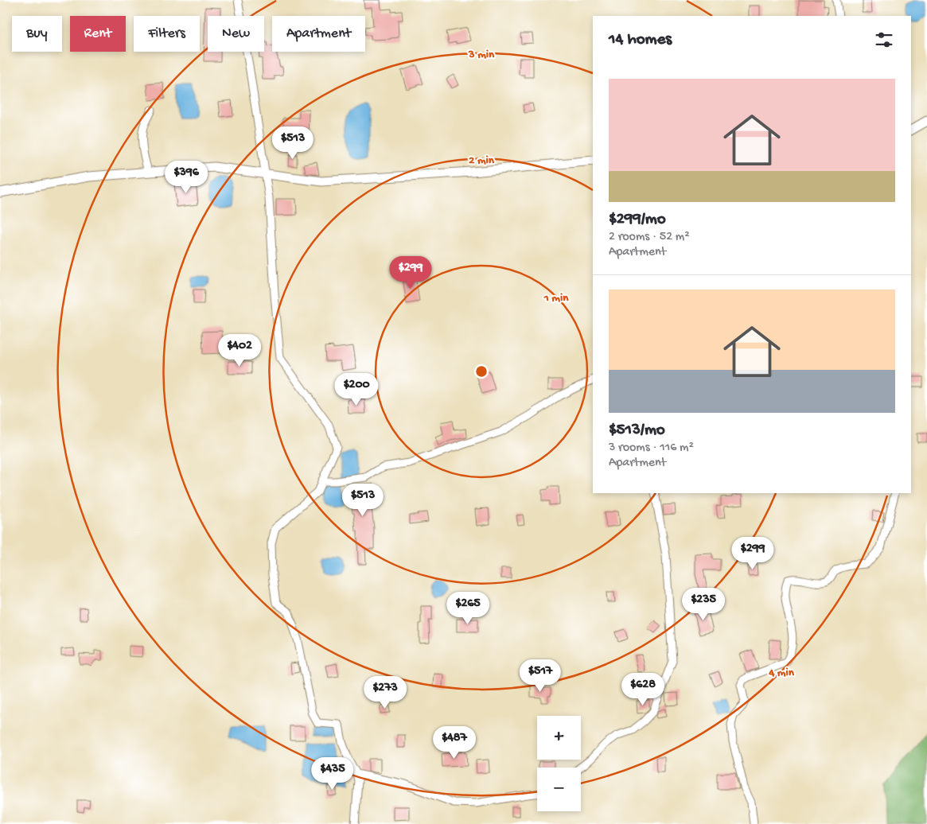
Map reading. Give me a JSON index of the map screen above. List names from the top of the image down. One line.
{"page":{"chip":["Buy","Rent","Filters","New","Apartment"],"heading":"14 homes","list":[{"name":"$299/mo","note":"2 rooms · 52 m² · Apartment"},{"name":"$513/mo","note":"3 rooms · 116 m² · Apartment"}],"price":["$513","$396","$299","$402","$200","$513","$299","$235","$265","$517","$628","$273","$487","$435"],"map_buttons":["+","−"]},"rings":["3 min","2 min","1 min","4 min"]}
